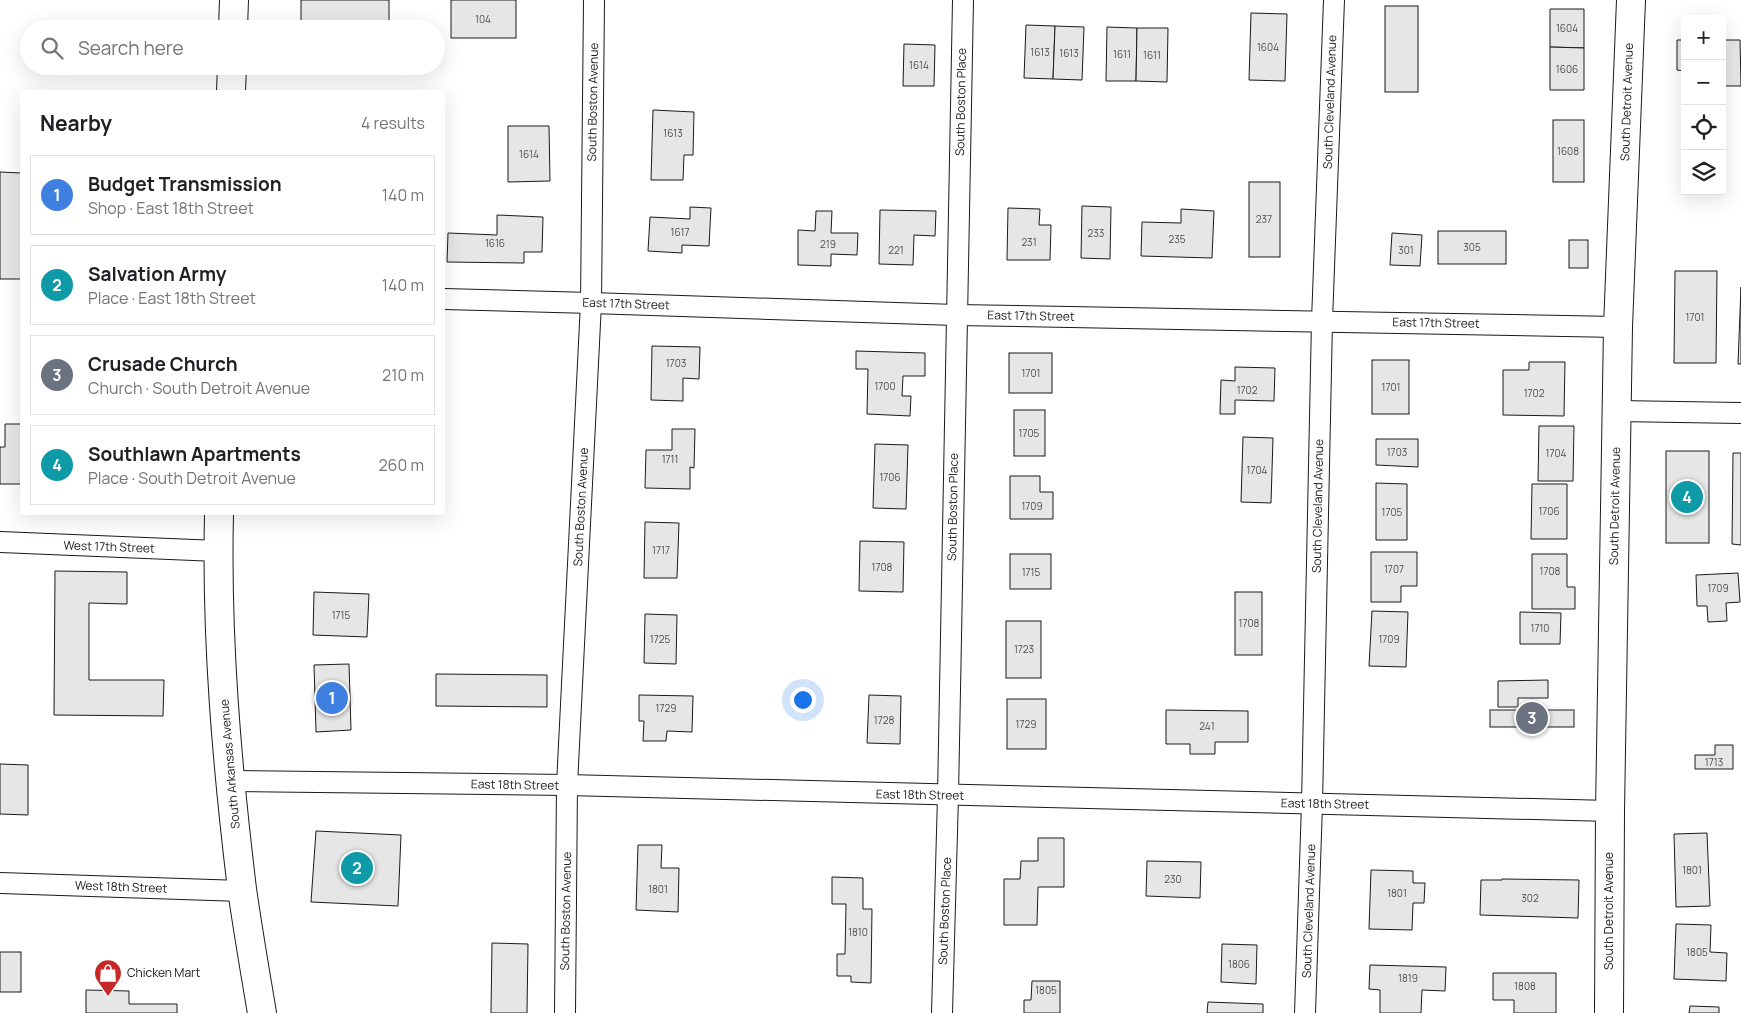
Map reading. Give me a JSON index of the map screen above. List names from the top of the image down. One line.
{"streets":{"main road":["South Detroit Avenue","South Arkansas Avenue"],"street":["South Boston Avenue","South Boston Place","South Cleveland Avenue","East 17th Street","West 17th Street","East 18th Street","West 18th Street"]},"crossings":[["South Boston Avenue","East 17th Street"],["South Boston Avenue","East 18th Street"],["South Boston Place","East 17th Street"],["South Boston Place","East 18th Street"],["South Cleveland Avenue","East 17th Street"],["South Cleveland Avenue","East 18th Street"],["South Detroit Avenue","East 17th Street"],["South Detroit Avenue","East 18th Street"],["West 17th Street","South Arkansas Avenue"],["South Arkansas Avenue","East 18th Street"],["South Arkansas Avenue","West 18th Street"]],"places":{"shop":["Chicken Mart"]},"house_numbers":["104","1604","1604","1613","1613","1611","1611","1614","1606","1613","1608","1614","237","1617","233","235","231","1616","219","305","221","301","1701","1703","1701","1700","1701","1702","1702","1705","1703","1704","1711","1704","1706","1709","1706","1705","1717","1708","1707","1708","1715","1709","1715","1708","1710","1725","1709","1723","1729","1728","1729","241","1713","1801","230","1801","1801","302","1810","1805","1806","1819","1808","1805"],"page":{"map_buttons":["+","−"],"search":"Search here","heading":["Nearby","4 results"],"list":[{"mark":"1","name":"Budget Transmission","note":"Shop · East 18th Street","value":"140 m"},{"mark":"2","name":"Salvation Army","note":"Place · East 18th Street","value":"140 m"},{"mark":"3","name":"Crusade Church","note":"Church · South Detroit Avenue","value":"210 m"},{"mark":"4","name":"Southlawn Apartments","note":"Place · South Detroit Avenue","value":"260 m"}],"pins":["4","1","3","2"]}}
